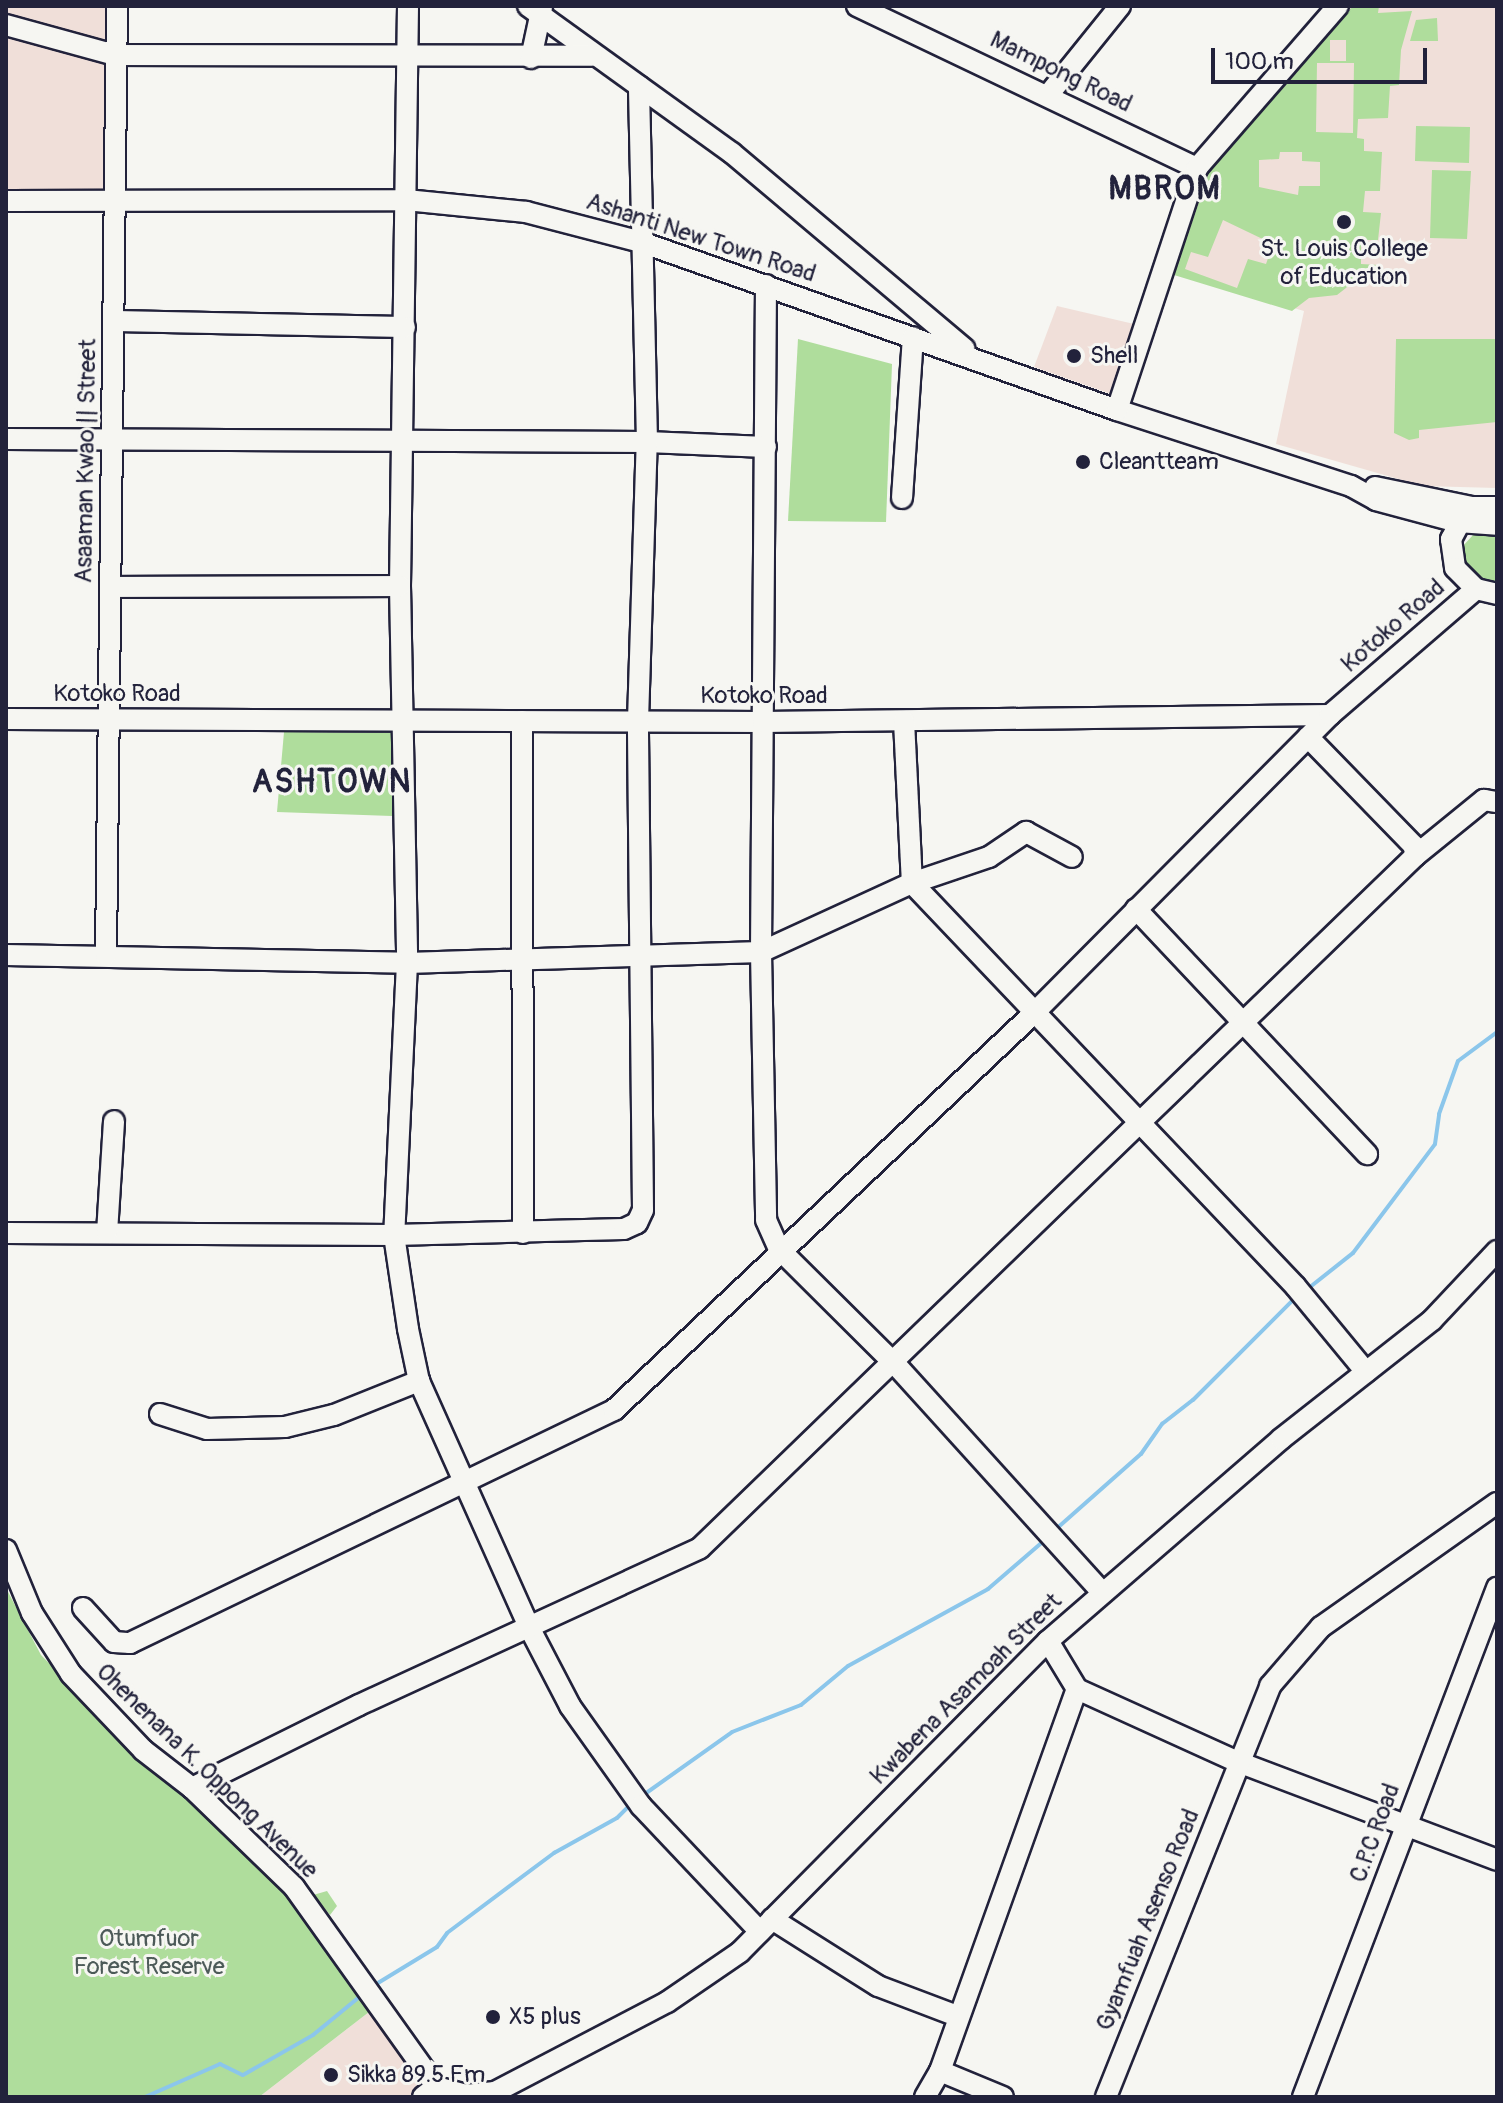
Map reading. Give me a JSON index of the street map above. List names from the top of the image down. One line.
{"streets":{"street":["Mampong Road","Ashanti New Town Road","Asaaman Kwao || Street","Kotoko Road","Kwabena Asamoah Street","Ohenenana K. Oppong Avenue","C.P.C Road","Gyamfuah Asenso Road"]},"crossings":[["Ashanti New Town Road","Asaaman Kwao || Street"],["Asaaman Kwao || Street","Kotoko Road"],["Kwabena Asamoah Street","Ohenenana K. Oppong Avenue"]],"districts":["MBROM","ASHTOWN"],"parks":["Otumfuor Forest Reserve"],"places":["St. Louis College of Education","Shell","Cleantteam","X5 plus","Sikka 89.5 Fm"],"scale_bar":"100 m"}
